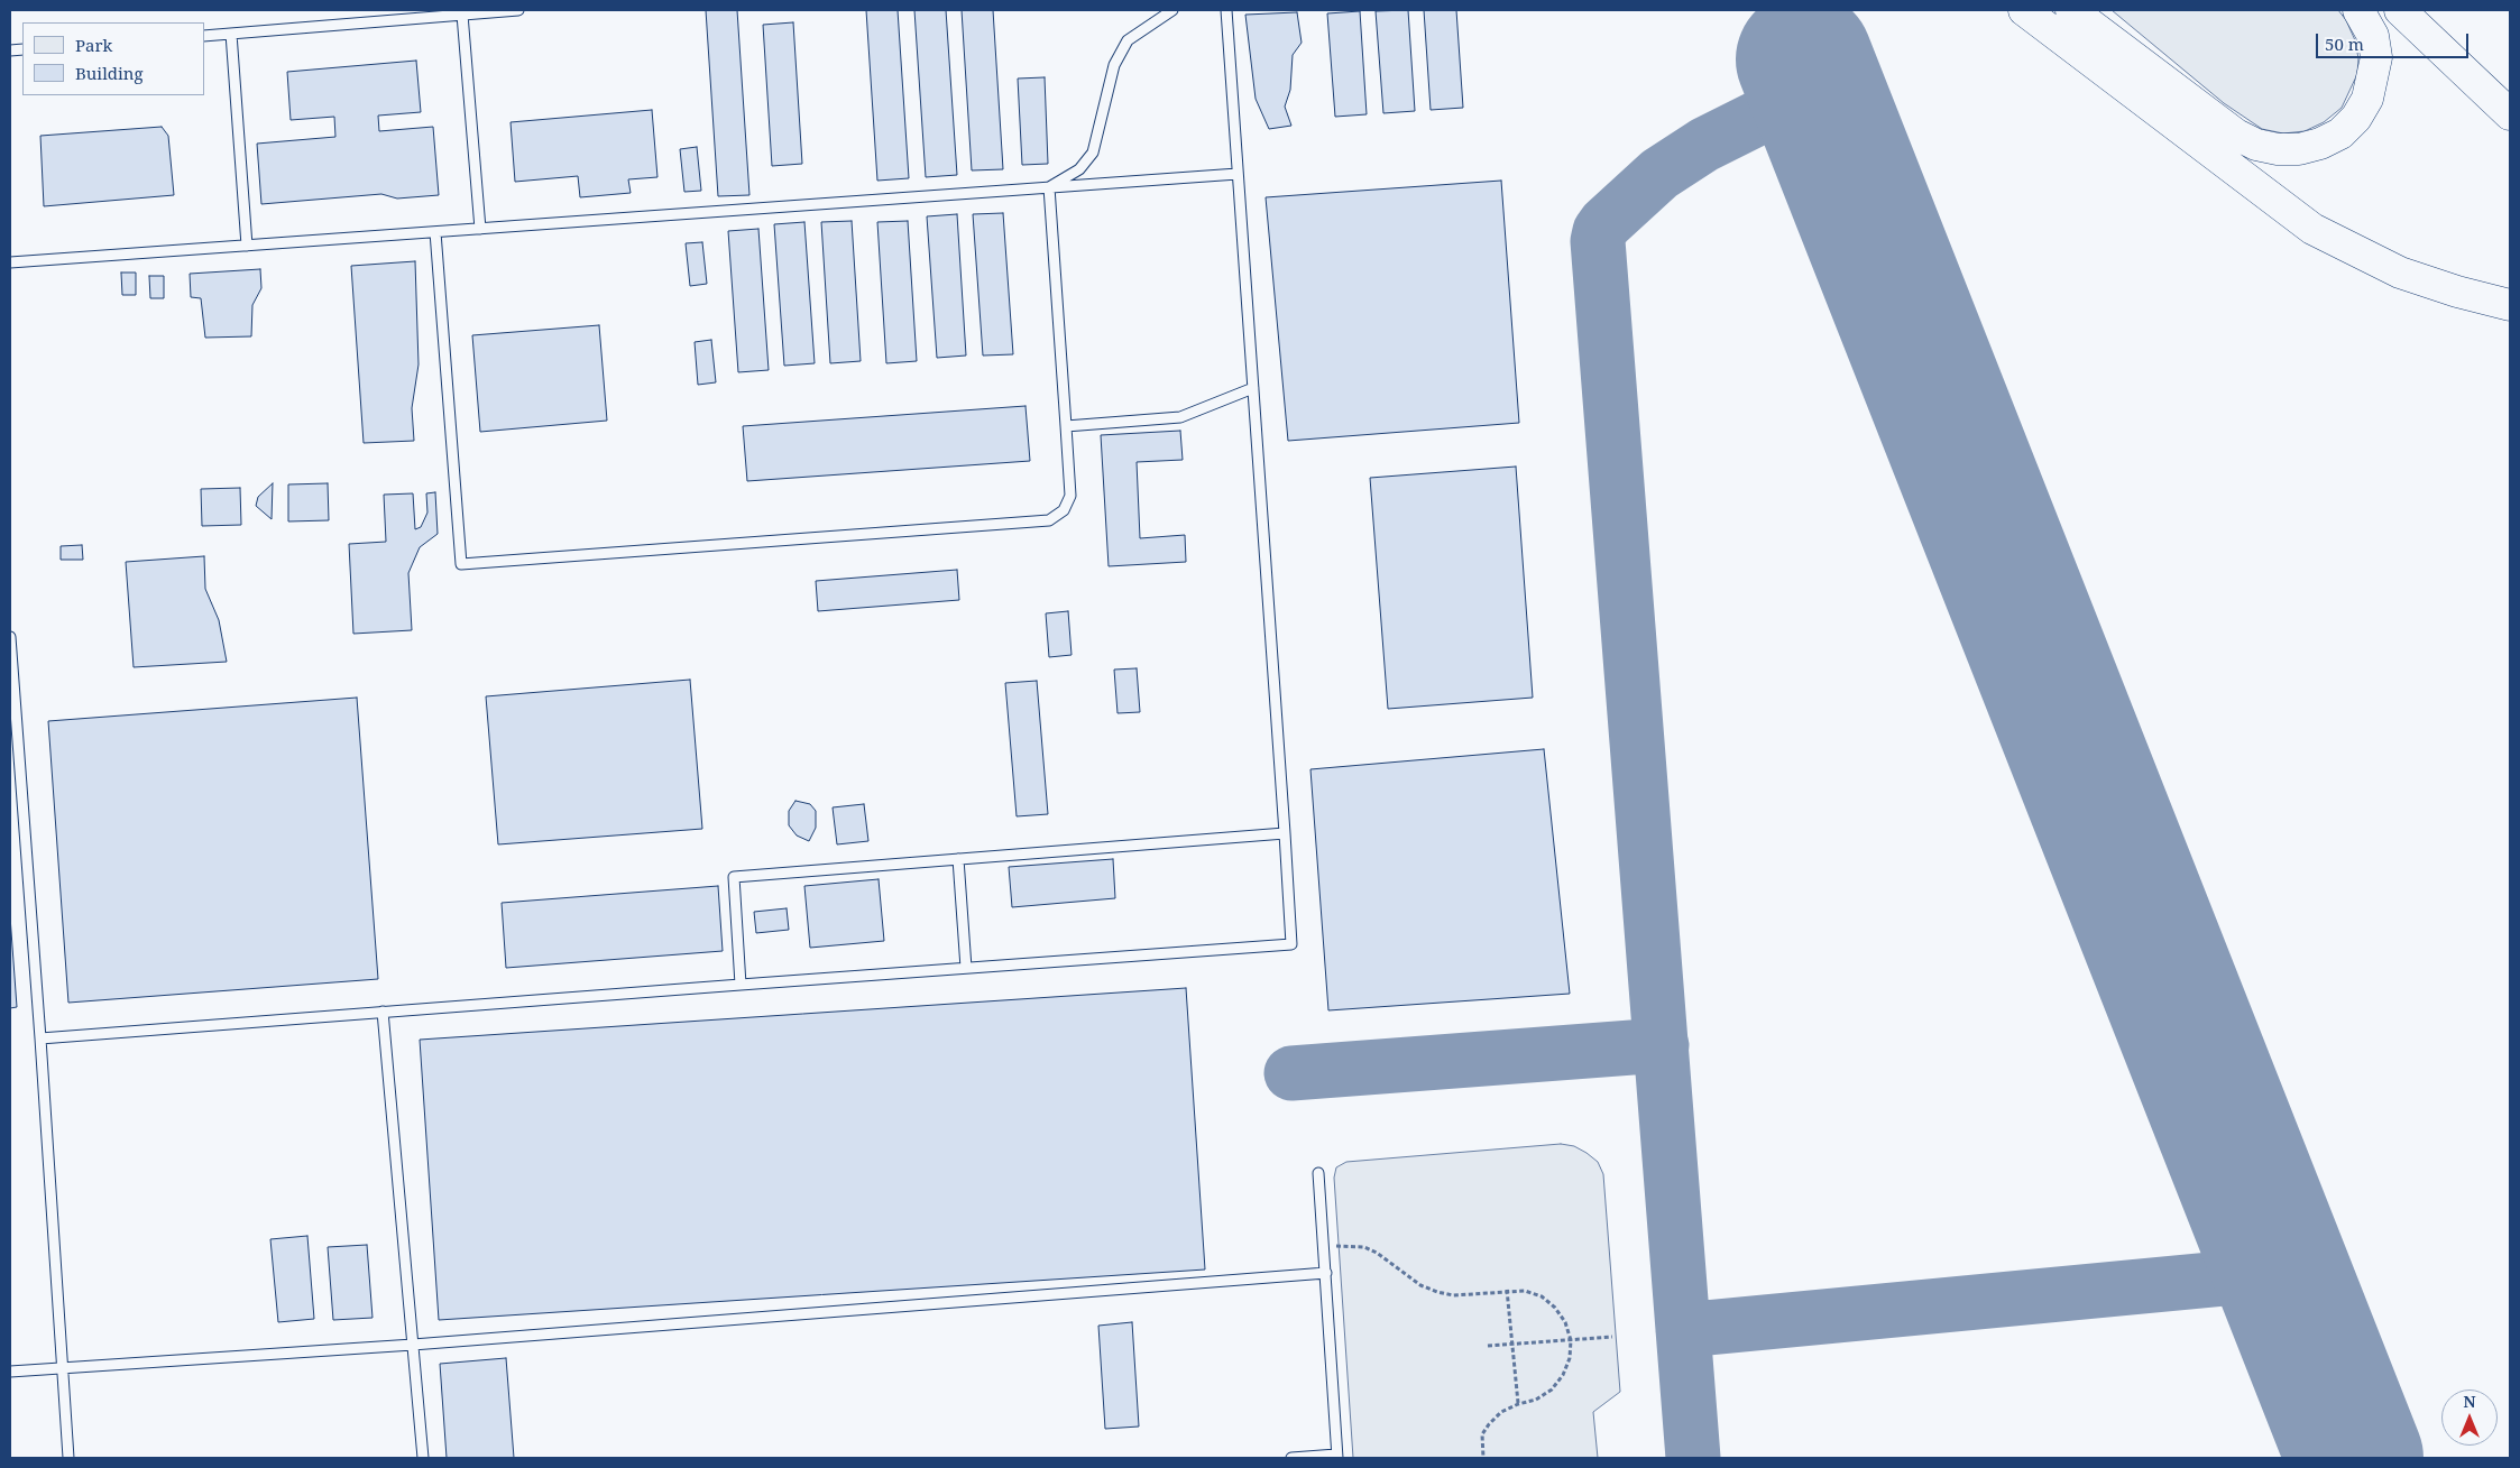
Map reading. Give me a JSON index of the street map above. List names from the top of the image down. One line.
{"legend":["Park","Building"],"scale_bar":"50 m","north":"top"}
